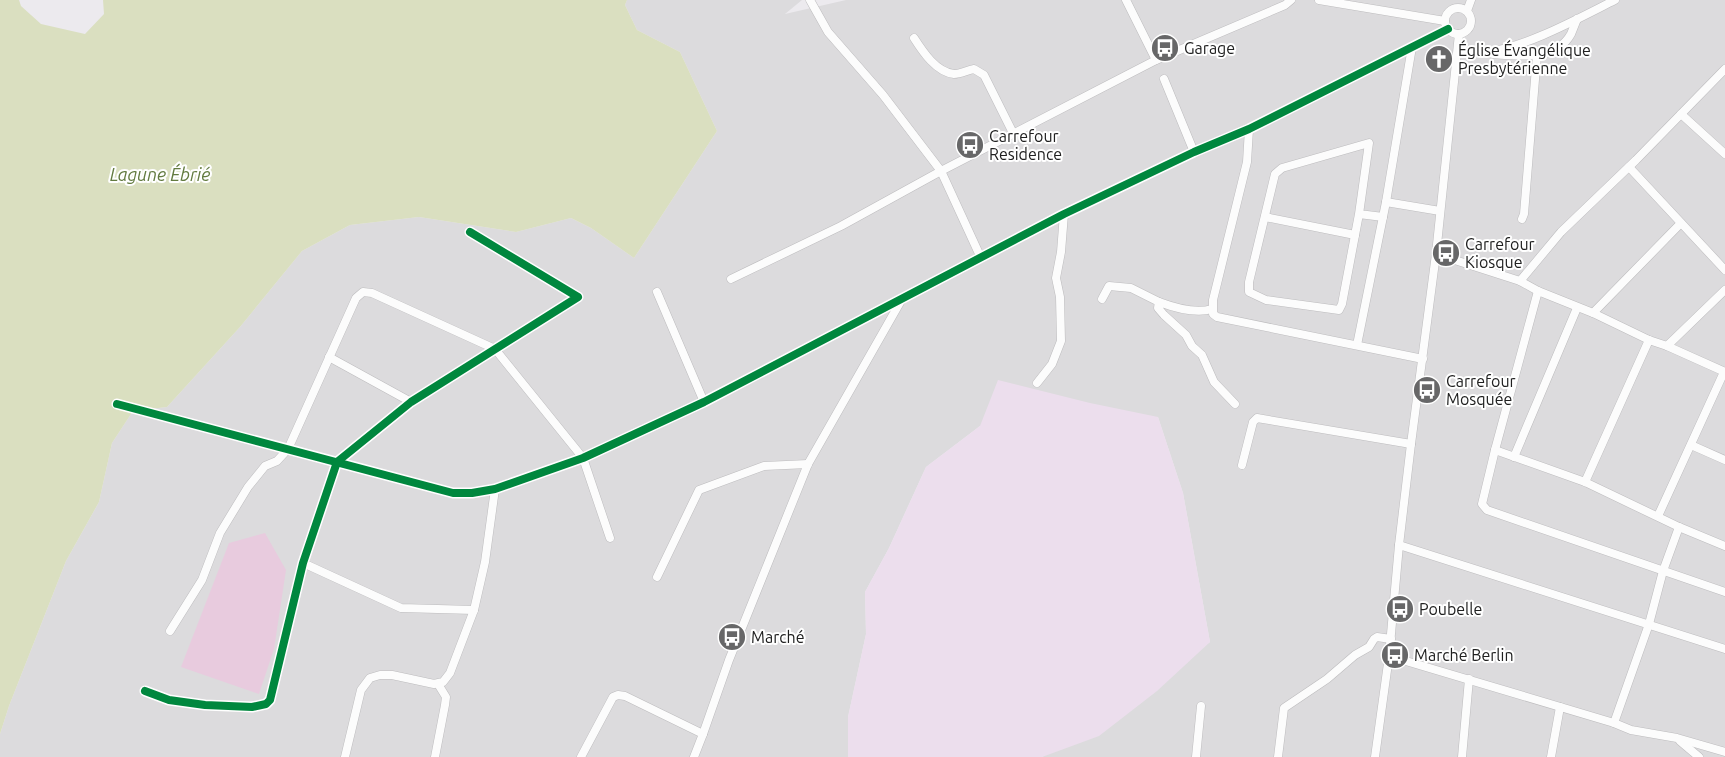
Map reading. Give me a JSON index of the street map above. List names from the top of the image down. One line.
{"water":["Lagune Ébrié"],"places":{"bus stop":["Garage","Carrefour Residence","Carrefour Kiosque","Carrefour Mosquée","Poubelle","Marché","Marché Berlin"],"church":["Église Évangélique Presbytérienne"]}}
